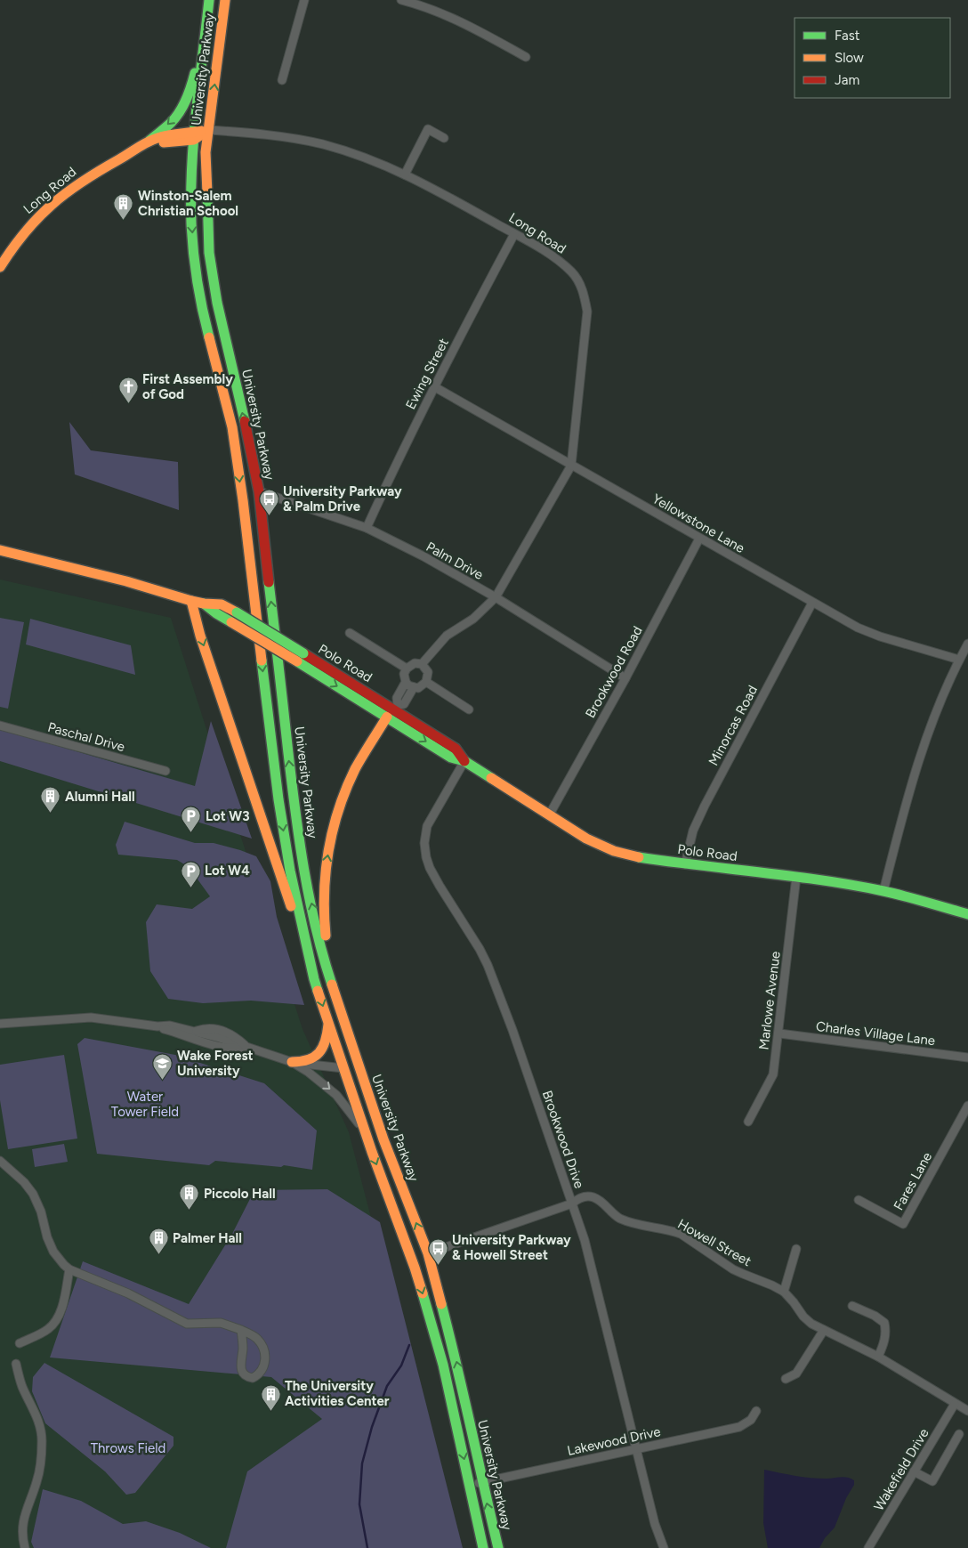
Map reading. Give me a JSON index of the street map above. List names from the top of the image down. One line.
{"streets":{"main road":["University Parkway","Long Road","Polo Road"],"street":["Ewing Street","Yellowstone Lane","Palm Drive","Brookwood Road","Minorcas Road","Paschal Drive","Marlowe Avenue","Charles Village Lane","Brookwood Drive","Fares Lane","Howell Street","Lakewood Drive","Wakefield Drive"]},"crossings":[["University Parkway","Long Road"],["University Parkway","Palm Drive"],["University Parkway","Howell Street"],["University Parkway","Lakewood Drive"],["Long Road","Ewing Street"],["Long Road","Yellowstone Lane"],["Long Road","Palm Drive"],["Ewing Street","Yellowstone Lane"],["Ewing Street","Palm Drive"],["Yellowstone Lane","Brookwood Road"],["Yellowstone Lane","Minorcas Road"],["Palm Drive","Brookwood Road"],["Polo Road","Brookwood Road"],["Polo Road","Minorcas Road"],["Polo Road","Marlowe Avenue"],["Polo Road","Brookwood Drive"],["Marlowe Avenue","Charles Village Lane"],["Brookwood Drive","Howell Street"],["Brookwood Drive","Lakewood Drive"],["Howell Street","Wakefield Drive"]],"parks":["Water Tower Field","Throws Field"],"places":{"building":["Winston-Salem Christian School","Alumni Hall","Piccolo Hall","Palmer Hall","The University Activities Center"],"church":["First Assembly of God"],"bus stop":["University Parkway & Palm Drive","University Parkway & Howell Street"],"parking":["Lot W3","Lot W4"],"school or university":["Wake Forest University"]},"legend":["Fast","Slow","Jam"]}
